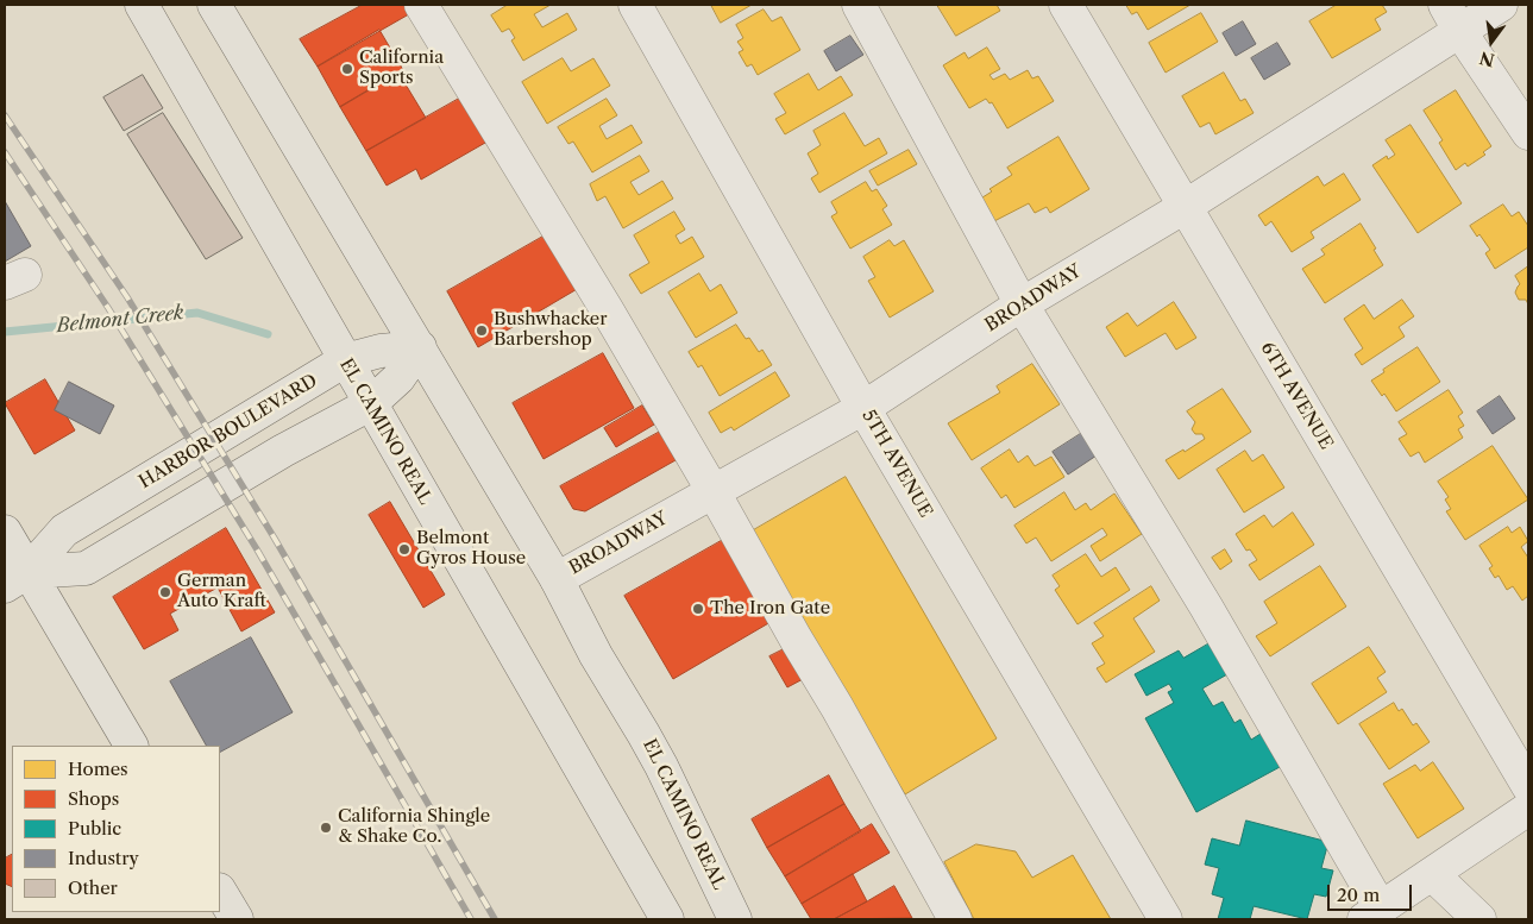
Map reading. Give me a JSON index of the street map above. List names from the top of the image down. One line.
{"streets":{"main road":["HARBOR BOULEVARD","EL CAMINO REAL"],"street":["BROADWAY","6TH AVENUE","5TH AVENUE"]},"crossings":[["BROADWAY","6TH AVENUE"],["BROADWAY","EL CAMINO REAL"],["BROADWAY","5TH AVENUE"],["HARBOR BOULEVARD","EL CAMINO REAL"]],"water":["Belmont Creek"],"places":["California Sports","Bushwhacker Barbershop","Belmont Gyros House","German Auto Kraft","The Iron Gate","California Shingle & Shake Co."],"legend":["Homes","Shops","Public","Industry","Other"],"scale_bar":"20 m","north":"bottom"}
